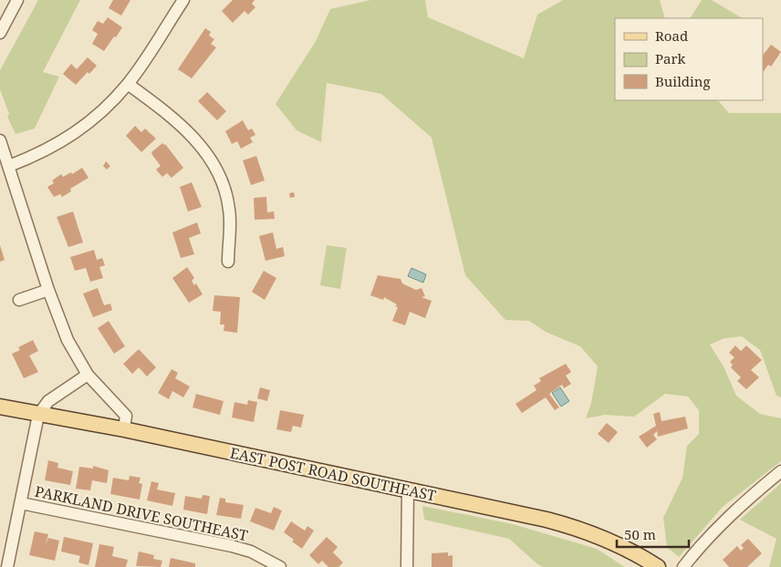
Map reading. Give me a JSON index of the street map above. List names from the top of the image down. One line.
{"streets":{"main road":["EAST POST ROAD SOUTHEAST"],"street":["PARKLAND DRIVE SOUTHEAST"]},"legend":["Road","Park","Building"],"scale_bar":"50 m"}
